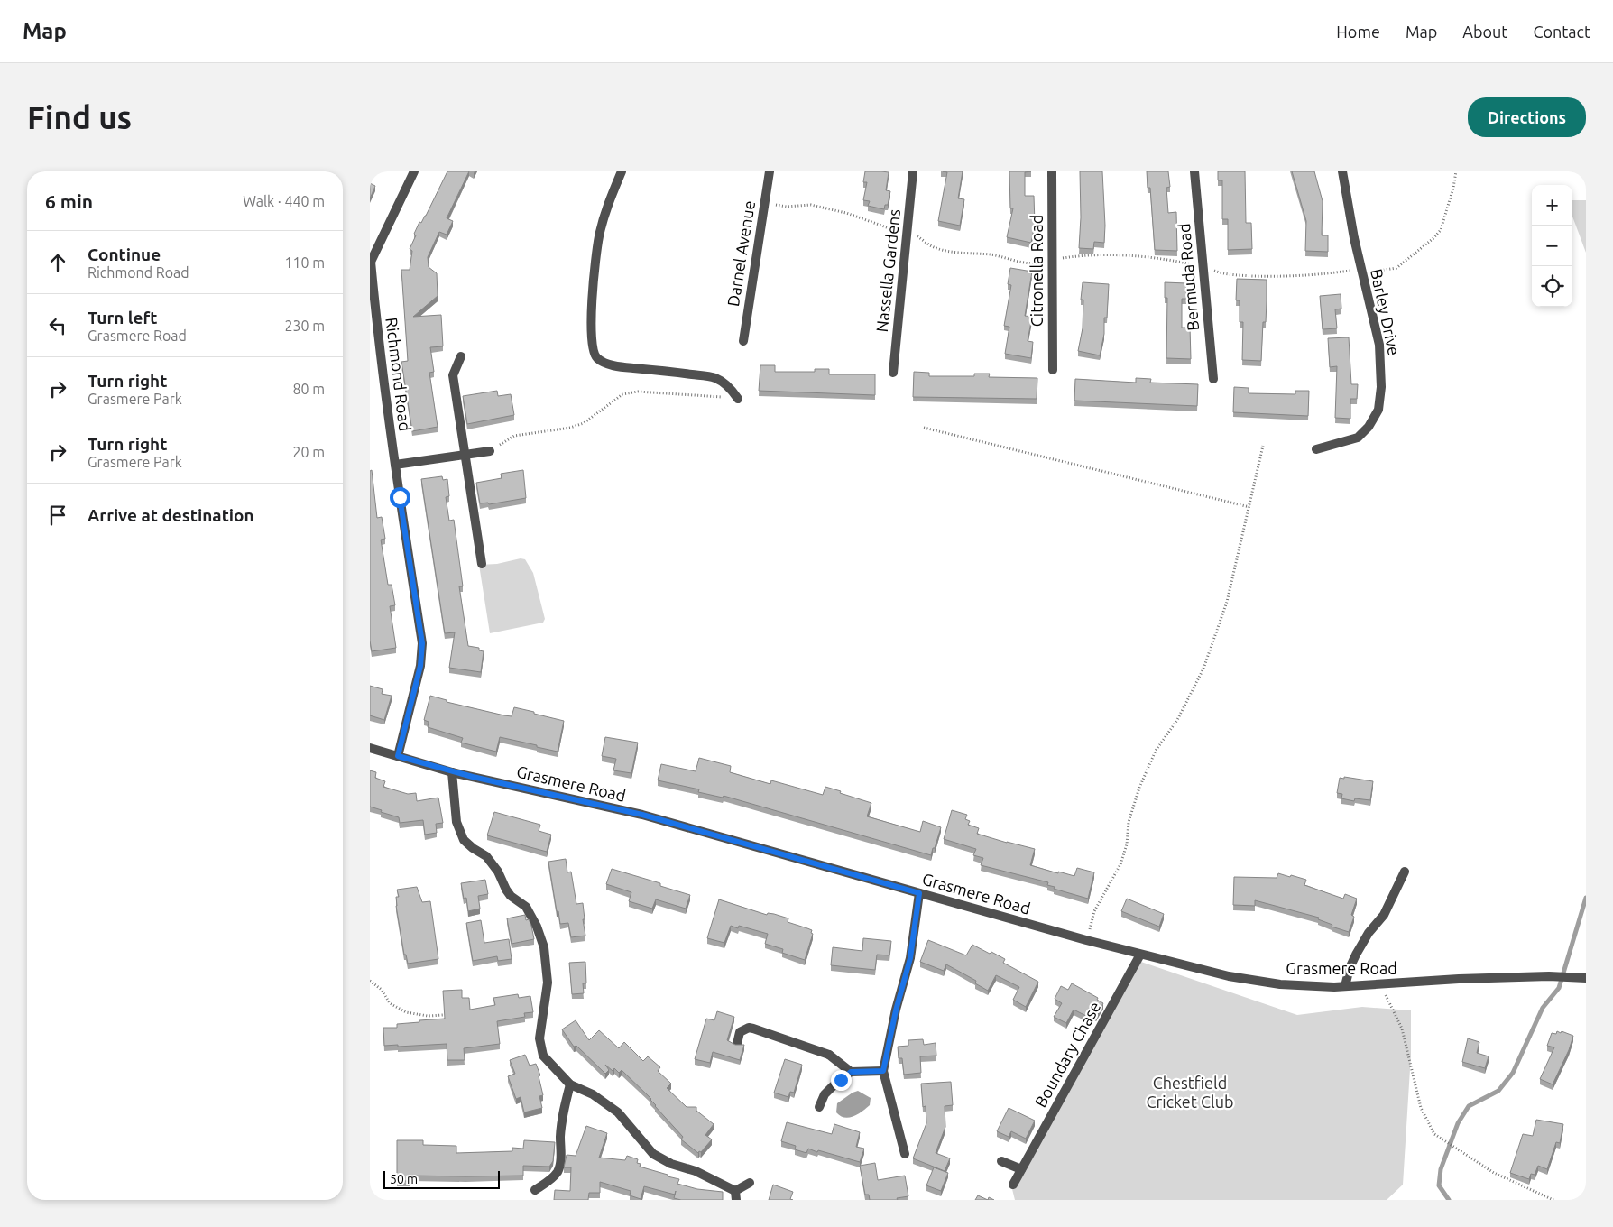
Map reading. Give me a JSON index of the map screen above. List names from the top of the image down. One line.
{"streets":{"street":["Darnel Avenue","Nassella Gardens","Citronella Road","Bermuda Road","Barley Drive","Richmond Road","Grasmere Road","Boundary Chase"]},"crossings":[["Richmond Road","Grasmere Road"],["Grasmere Road","Boundary Chase"]],"parks":["Chestfield Cricket Club"],"scale_bar":"50 m","page":{"header":"Map","nav":["Home","Map","About","Contact"],"buttons":"Directions","title":"Find us","heading":["6 min","Walk · 440 m"],"map_buttons":["+","−"],"list":[["Continue","Richmond Road","110 m"],["Turn left","Grasmere Road","230 m"],["Turn right","Grasmere Park","80 m"],["Turn right","Grasmere Park","20 m"],"Arrive at destination"],"scale":"50 m"}}
